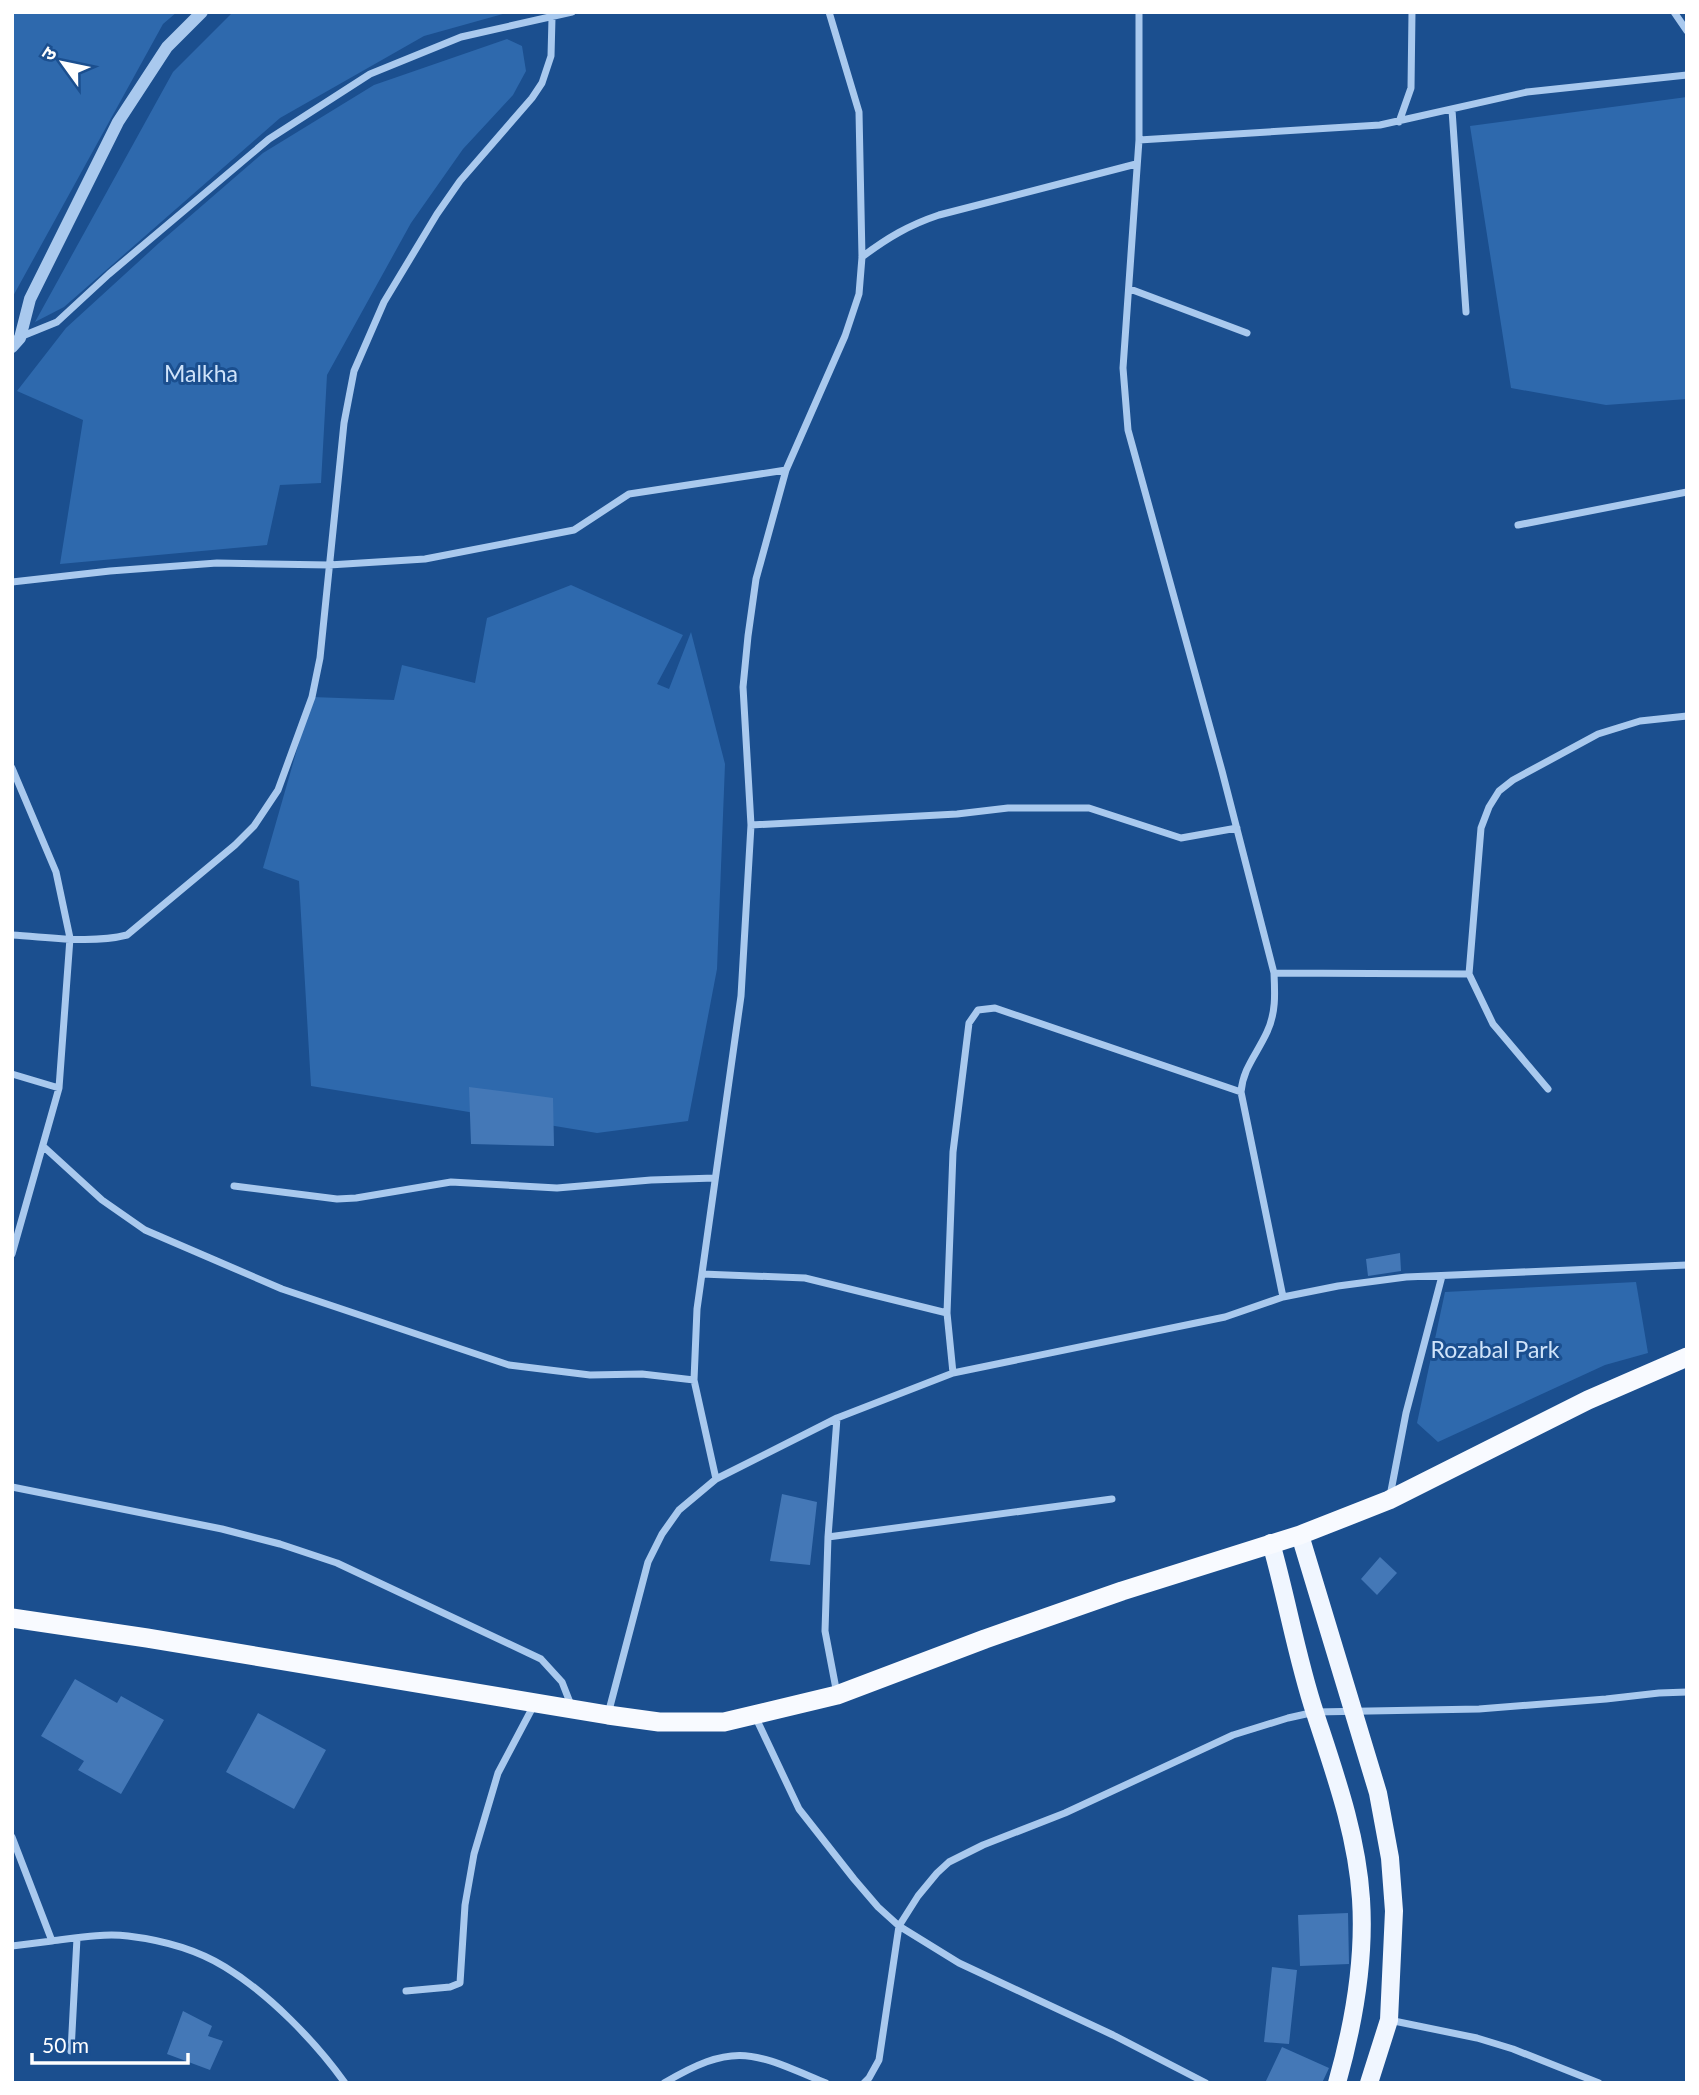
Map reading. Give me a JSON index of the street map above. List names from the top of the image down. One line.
{"parks":["Malkha","Rozabal Park"],"scale_bar":"50 m","north":"top left"}
